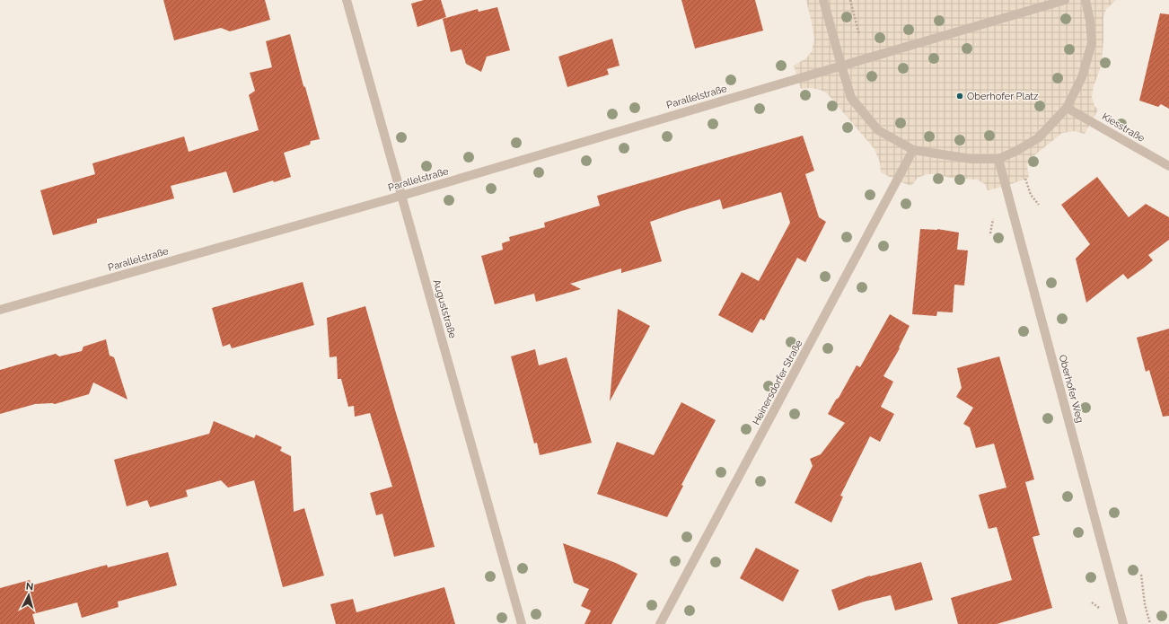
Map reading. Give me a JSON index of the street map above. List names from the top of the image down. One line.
{"streets":{"street":["Parallelstraße","Kiesstraße","Auguststraße","Heinersdorfer Straße","Oberhofer Weg"]},"crossings":[["Parallelstraße","Auguststraße"]],"places":["Oberhofer Platz"],"north":"top"}
